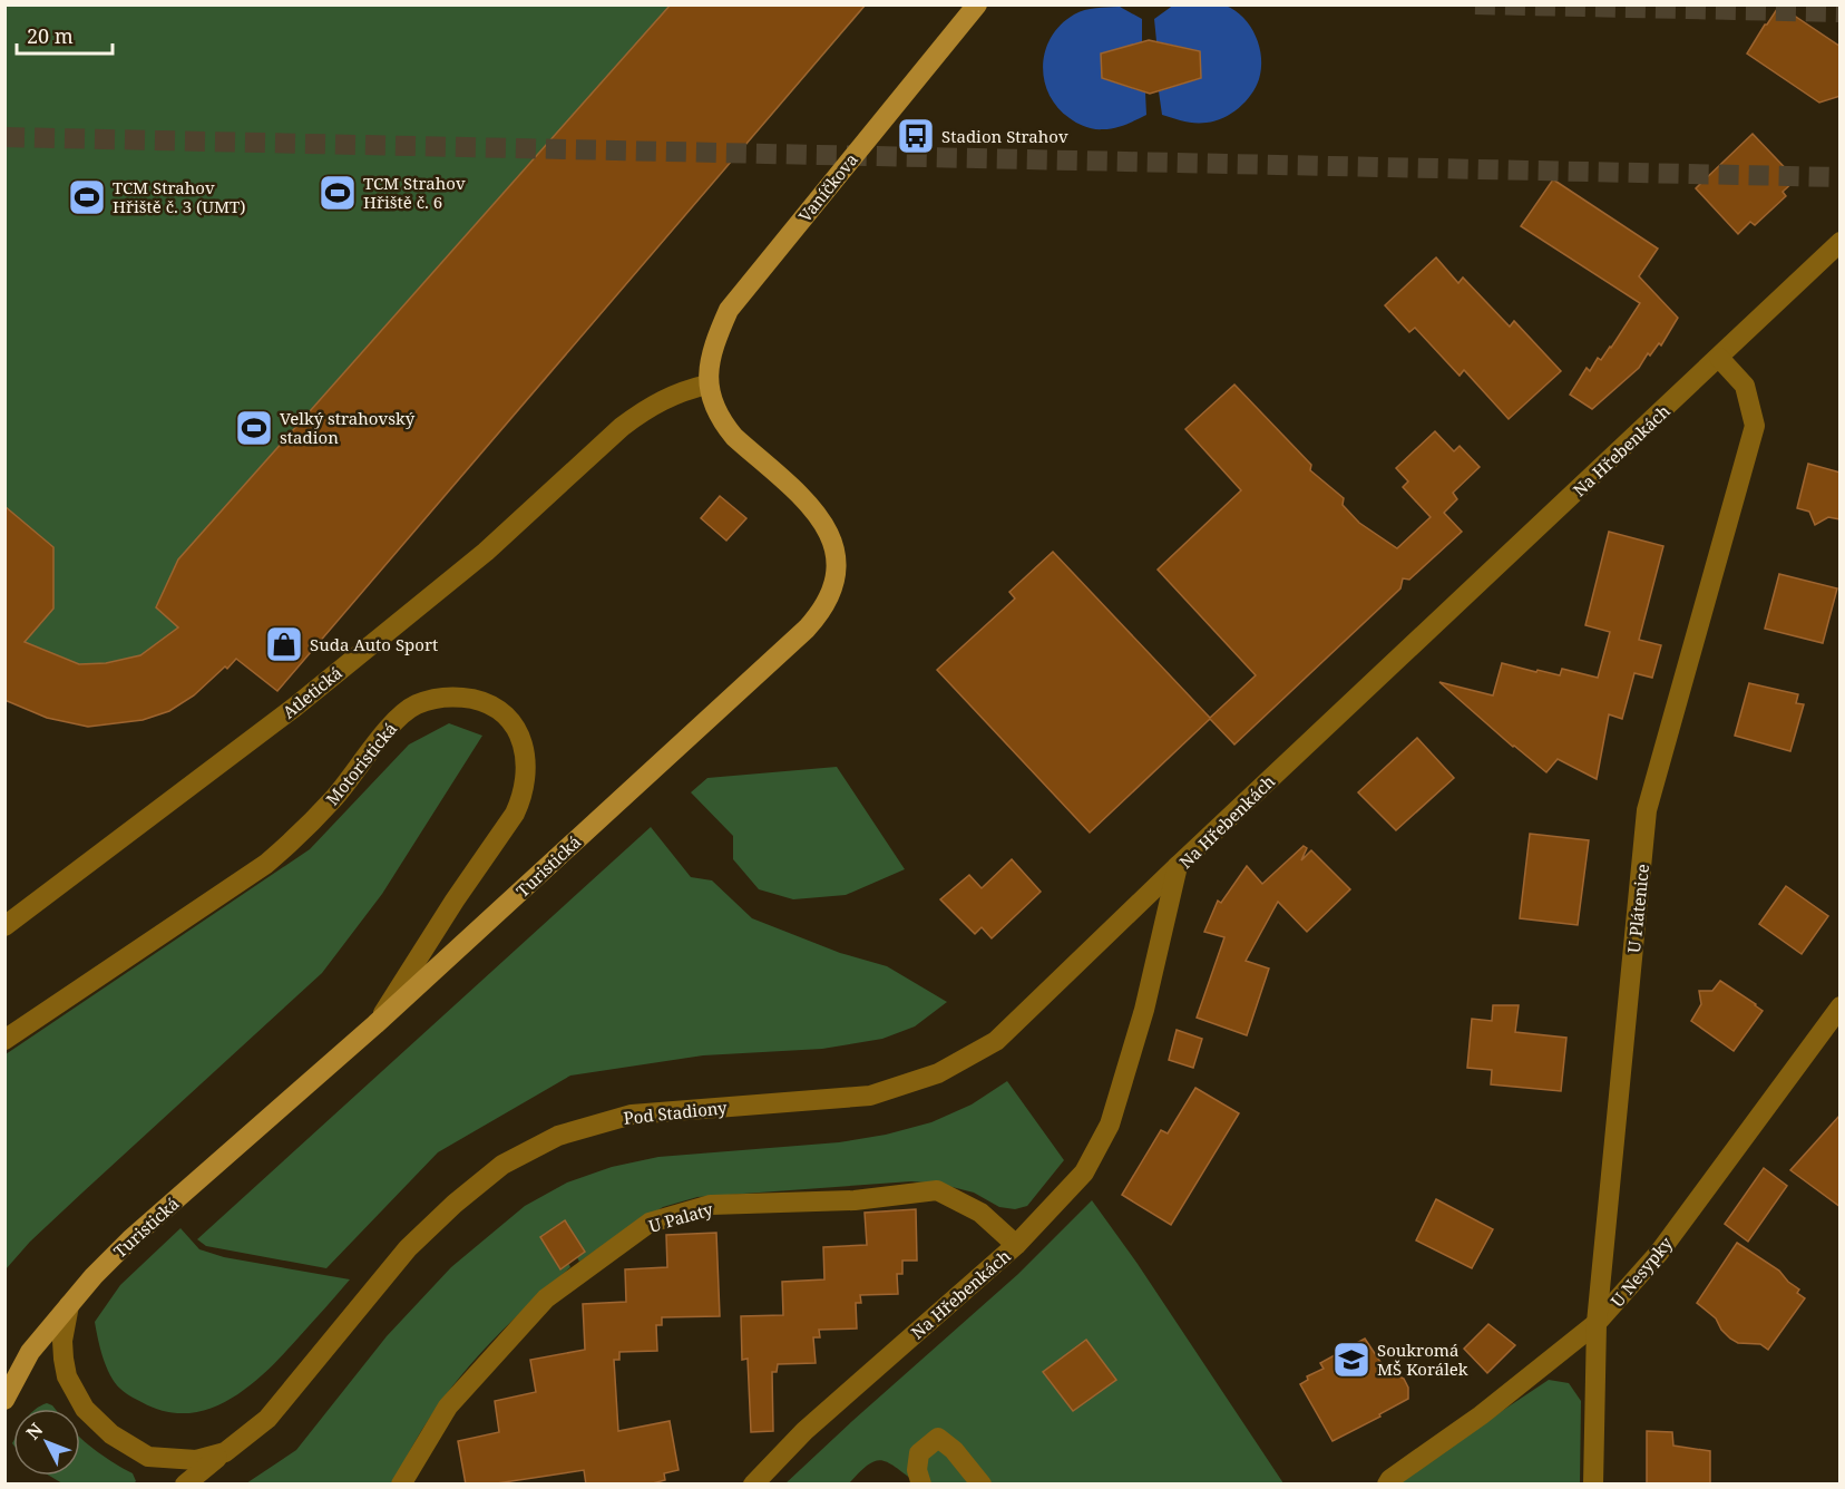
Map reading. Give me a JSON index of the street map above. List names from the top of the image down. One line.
{"streets":{"main road":["Vaníčkova","Turistická"],"street":["Na Hřebenkách","Atletická","Motoristická","U Plátenice","Pod Stadiony","U Palaty","U Nesypky"]},"crossings":[["Vaníčkova","Atletická"],["Vaníčkova","Turistická"],["Na Hřebenkách","U Plátenice"],["Na Hřebenkách","Pod Stadiony"],["Na Hřebenkách","U Palaty"],["Atletická","Turistická"],["Motoristická","Turistická"],["Turistická","Pod Stadiony"],["U Plátenice","U Nesypky"]],"places":{"bus stop":["Stadion Strahov"],"sports":["TCM Strahov Hřiště č. 6","TCM Strahov Hřiště č. 3 (UMT)","Velký strahovský stadion"],"shop":["Suda Auto Sport"],"school or university":["Soukromá MŠ Korálek"]},"scale_bar":"20 m","north":"top left"}
